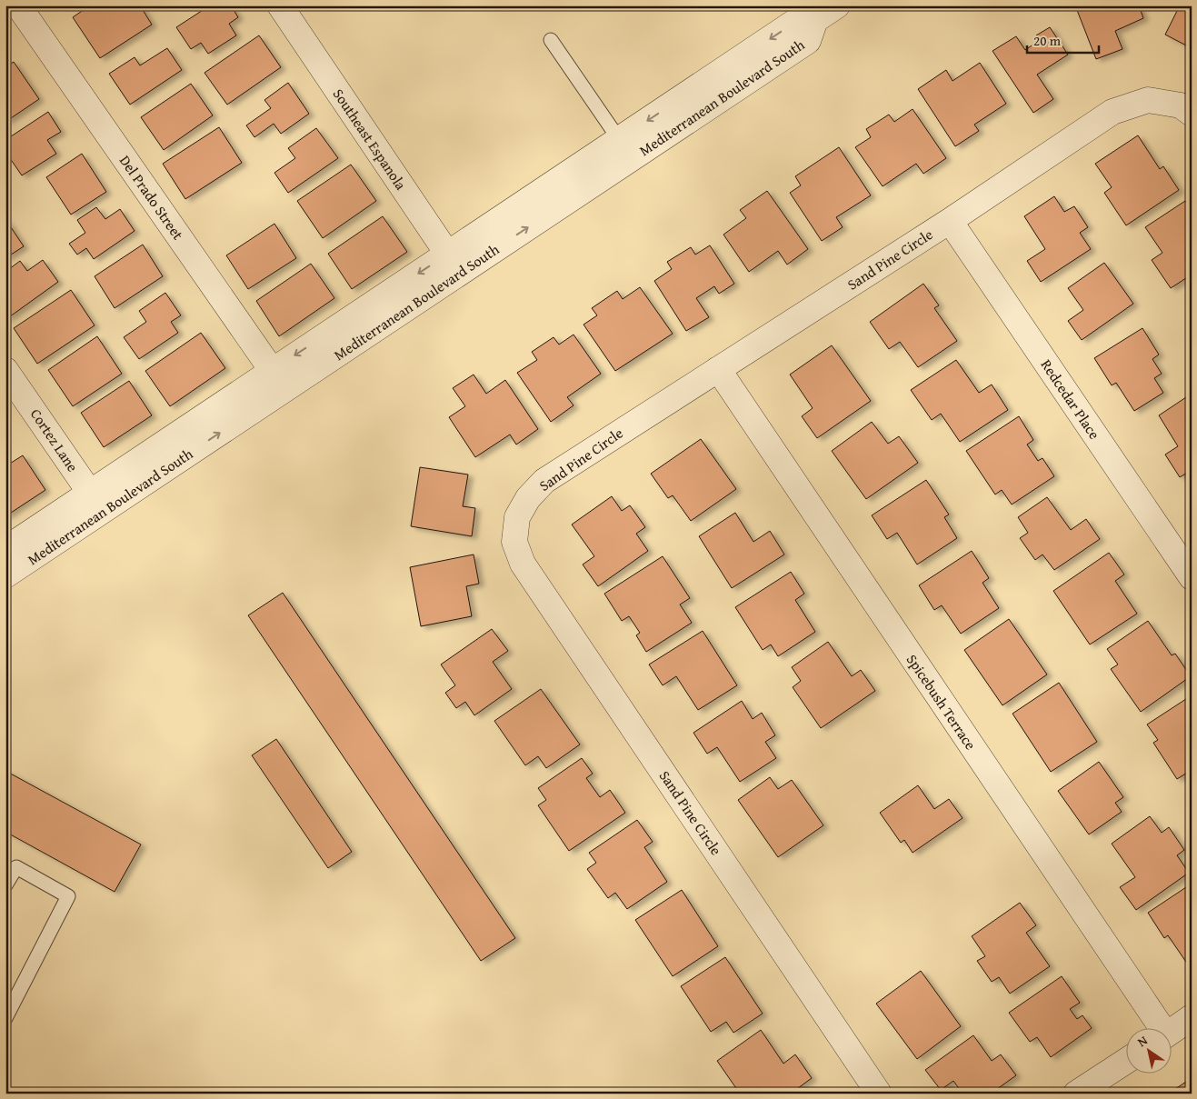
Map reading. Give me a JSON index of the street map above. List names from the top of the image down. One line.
{"streets":{"street":["Mediterranean Boulevard South","Southeast Espanola","Del Prado Street","Sand Pine Circle","Redcedar Place","Cortez Lane","Spicebush Terrace"]},"crossings":[["Mediterranean Boulevard South","Southeast Espanola"],["Mediterranean Boulevard South","Del Prado Street"],["Mediterranean Boulevard South","Cortez Lane"],["Sand Pine Circle","Redcedar Place"],["Sand Pine Circle","Spicebush Terrace"]],"scale_bar":"20 m","north":"top left"}
